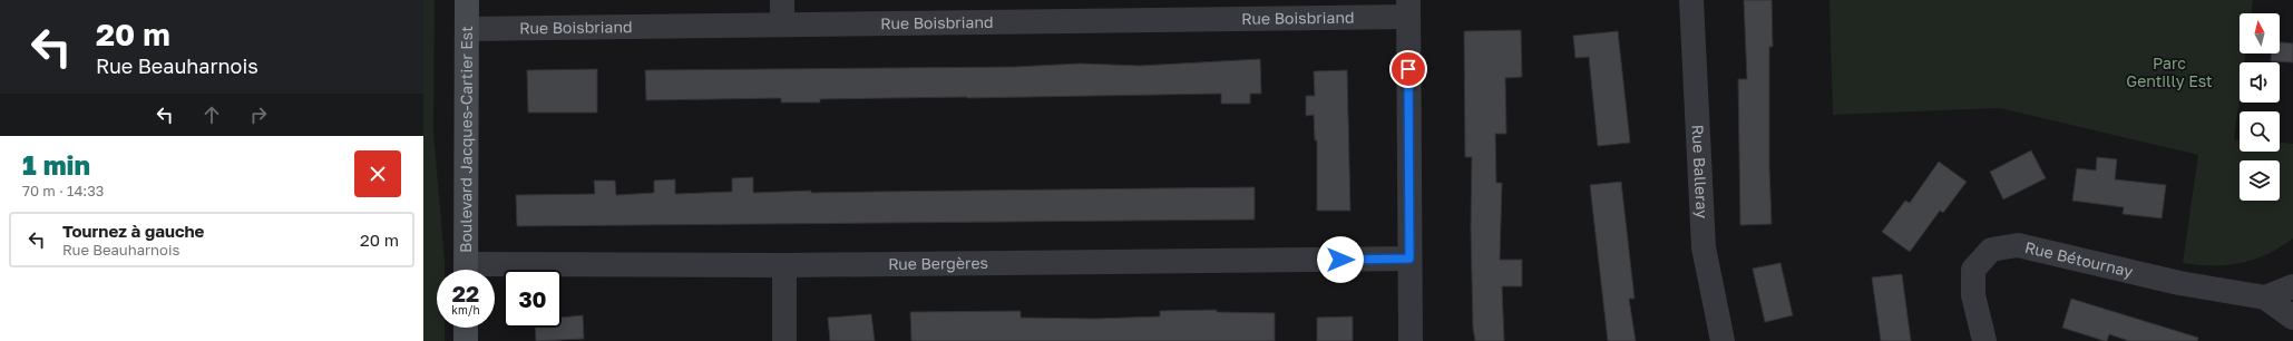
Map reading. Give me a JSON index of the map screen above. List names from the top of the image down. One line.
{"streets":{"main road":["Boulevard Jacques-Cartier Est"],"street":["Rue Boisbriand","Rue Balleray","Rue Bétournay","Rue Bergères"]},"crossings":[["Rue Boisbriand","Boulevard Jacques-Cartier Est"]],"parks":["Parc Gentilly Est"],"north":"top","page":{"turn":["20 m","Rue Beauharnois"],"heading":["1 min","70 m · 14:33"],"list":[{"name":"Tournez à gauche","note":"Rue Beauharnois","value":"20 m"}],"speed":"22 km/h","limit":"30"}}
